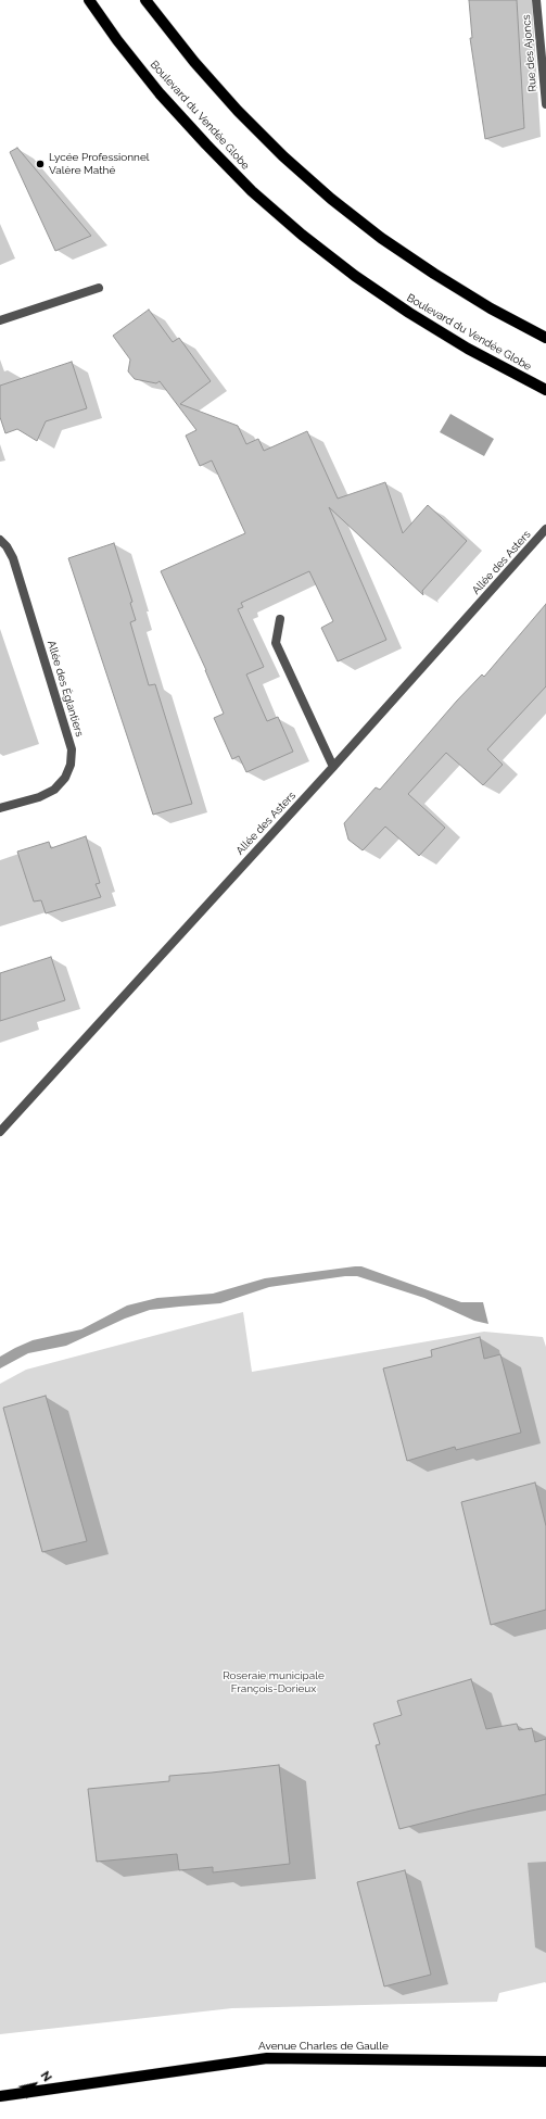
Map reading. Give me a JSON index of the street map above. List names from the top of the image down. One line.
{"streets":{"main road":["Boulevard du Vendée Globe","Avenue Charles de Gaulle"],"street":["Rue des Ajoncs","Allée des Asters","Allée des Églantiers"]},"parks":["Roseraie municipale François-Dorieux"],"places":["Lycée Professionnel Valère Mathé"],"north":"top right"}
